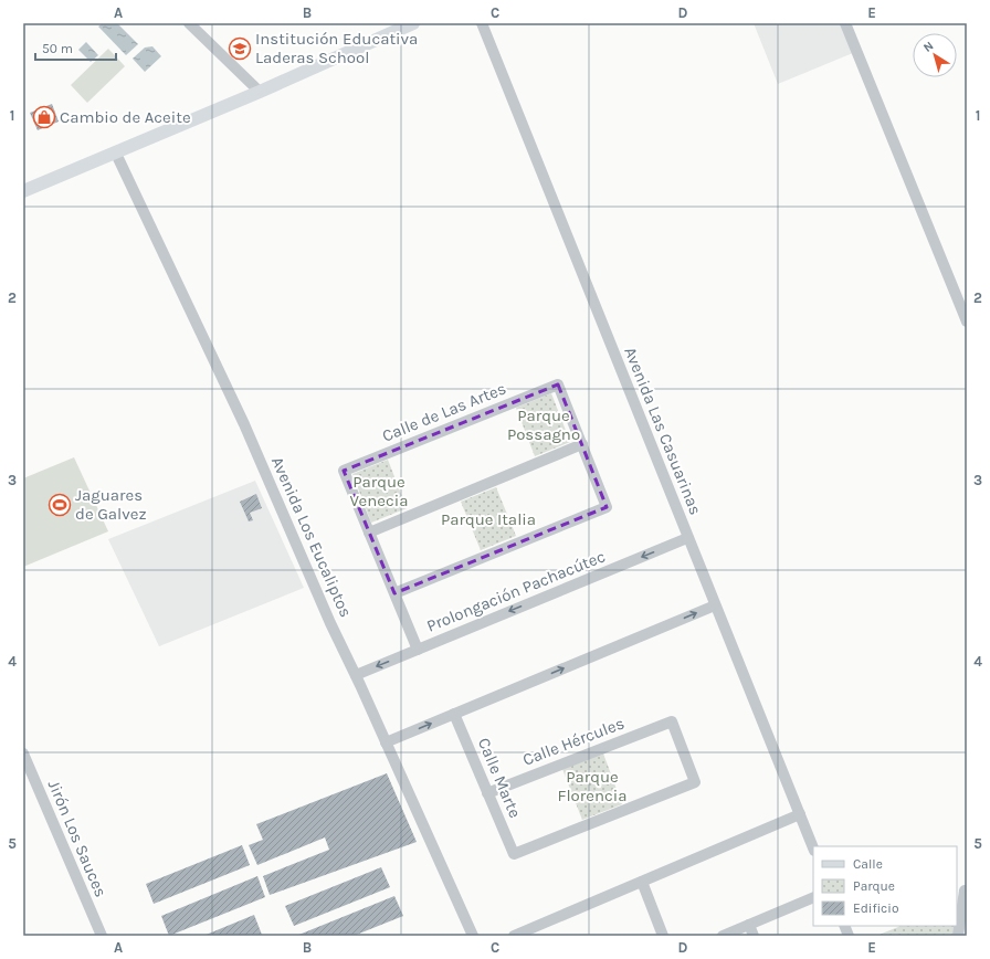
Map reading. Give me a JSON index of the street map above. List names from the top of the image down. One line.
{"streets":{"street":["Calle de Las Artes","Avenida Las Casuarinas","Avenida Los Eucaliptos","Prolongación Pachacútec","Calle Hércules","Calle Marte","Jirón Los Sauces"]},"crossings":[["Avenida Las Casuarinas","Prolongación Pachacútec"],["Avenida Los Eucaliptos","Prolongación Pachacútec"],["Calle Hércules","Calle Marte"]],"parks":["Parque Possagno","Parque Venecia","Parque Italia","Parque Florencia"],"places":{"school or university":["Institución Educativa Laderas School"],"shop":["Cambio de Aceite"],"sports":["Jaguares de Galvez"]},"legend":["Calle","Parque","Edificio"],"scale_bar":"50 m","north":"top left","grid":{"columns":["A","B","C","D","E"],"rows":["1","2","3","4","5"]}}
